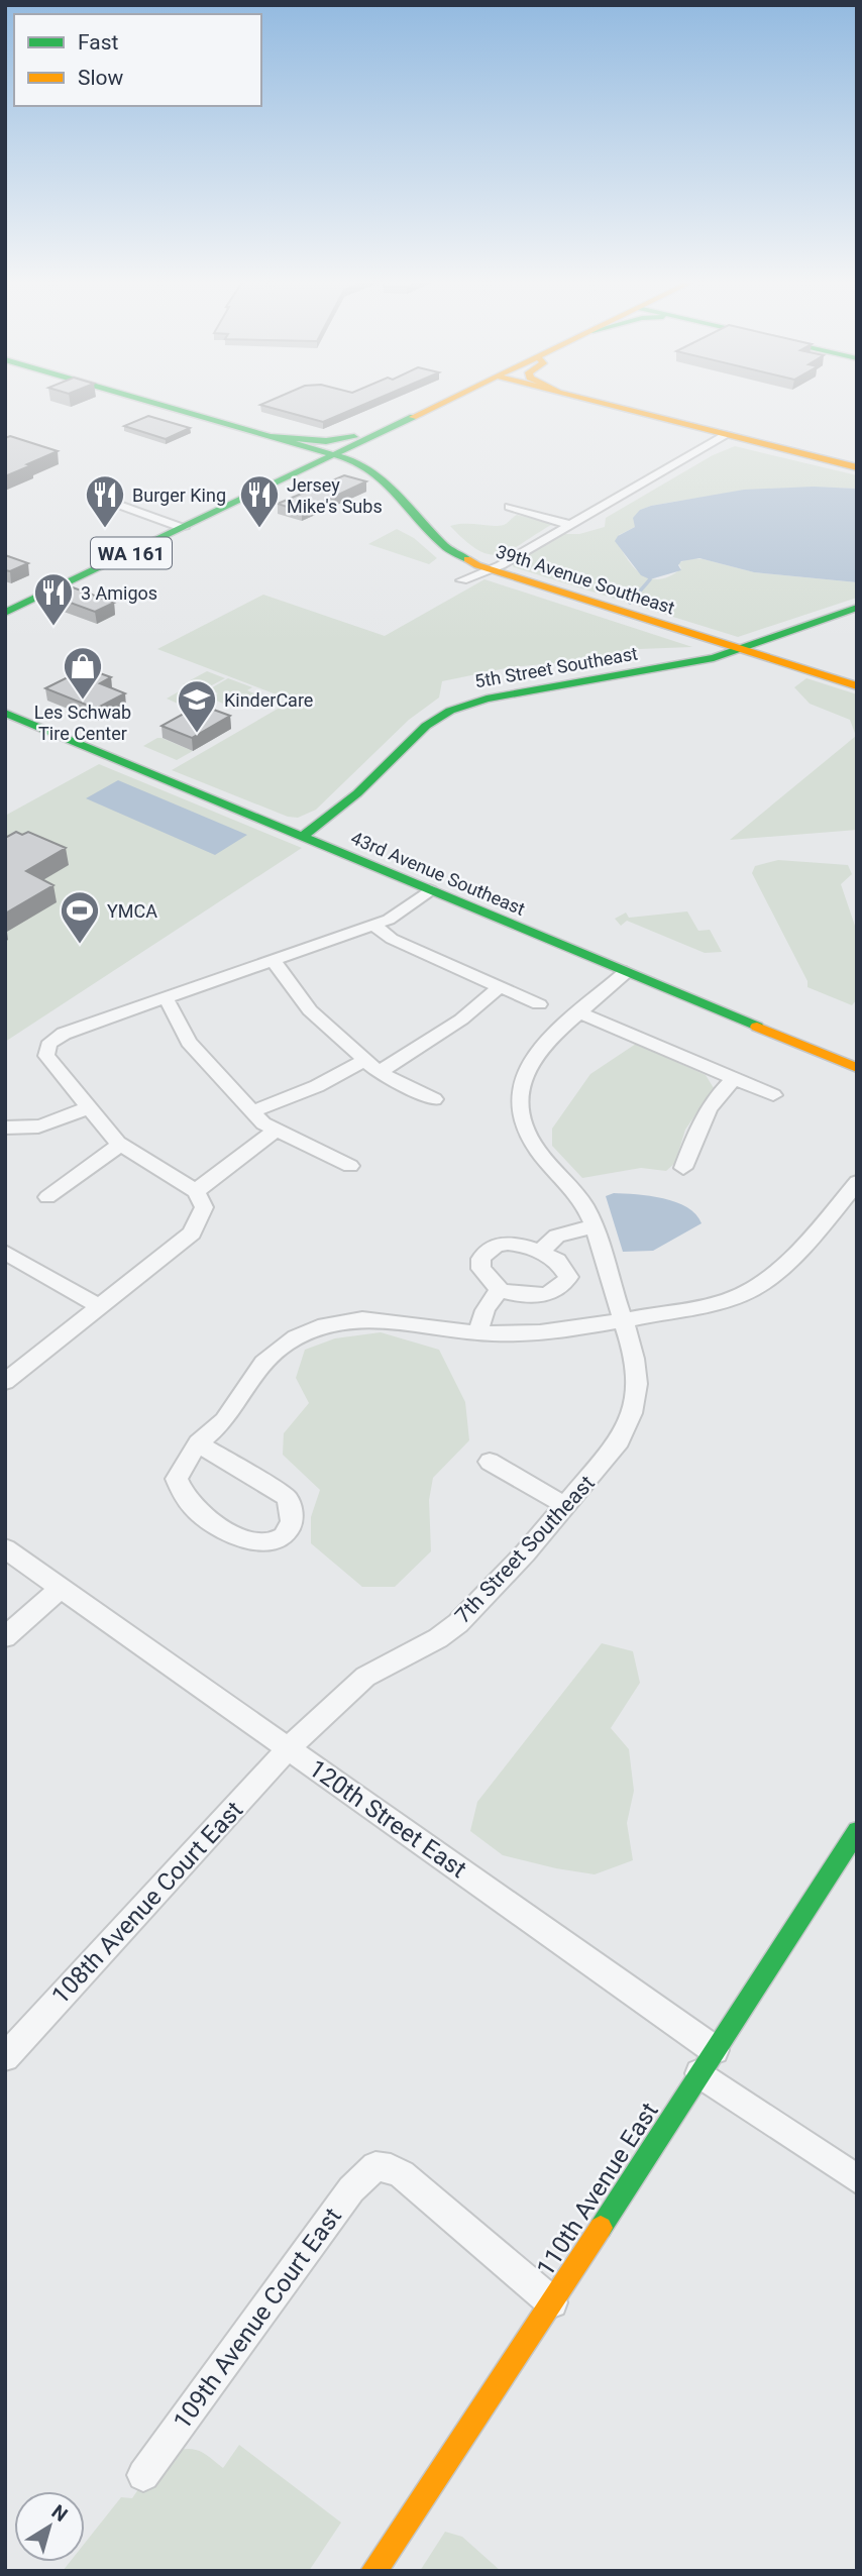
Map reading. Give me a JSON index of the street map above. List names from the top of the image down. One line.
{"streets":{"main road":["WA 161","39th Avenue Southeast","5th Street Southeast","43rd Avenue Southeast","110th Avenue East"],"street":["7th Street Southeast","120th Street East","108th Avenue Court East","109th Avenue Court East"]},"crossings":[["WA 161","39th Avenue Southeast"],["39th Avenue Southeast","5th Street Southeast"],["5th Street Southeast","43rd Avenue Southeast"],["43rd Avenue Southeast","7th Street Southeast"],["7th Street Southeast","120th Street East"],["7th Street Southeast","108th Avenue Court East"],["120th Street East","108th Avenue Court East"],["120th Street East","110th Avenue East"],["110th Avenue East","109th Avenue Court East"]],"places":{"restaurant":["Burger King","Jersey Mike's Subs","3 Amigos"],"shop":["Les Schwab Tire Center"],"school or university":["KinderCare"],"sports":["YMCA"]},"legend":["Fast","Slow"],"north":"top right"}
